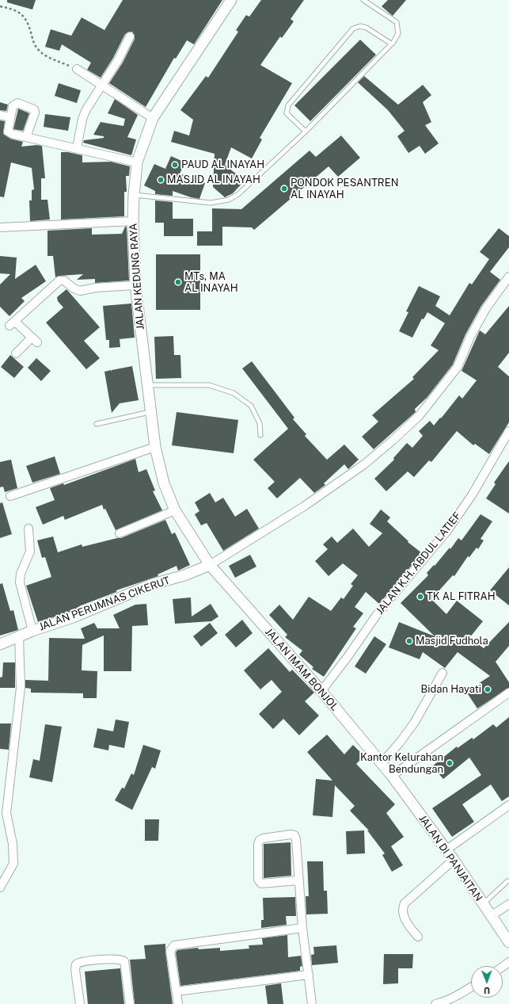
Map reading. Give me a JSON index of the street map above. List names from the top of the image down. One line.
{"streets":{"street":["JALAN KEDUNG RAYA","JALAN K.H. ABDUL LATIEF","JALAN PERUMNAS CIKERUT","JALAN IMAM BONJOL","JALAN DI PANJAITAN"]},"crossings":[["JALAN KEDUNG RAYA","JALAN PERUMNAS CIKERUT"],["JALAN KEDUNG RAYA","JALAN IMAM BONJOL"],["JALAN K.H. ABDUL LATIEF","JALAN IMAM BONJOL"],["JALAN PERUMNAS CIKERUT","JALAN IMAM BONJOL"],["JALAN IMAM BONJOL","JALAN DI PANJAITAN"]],"places":["PAUD AL INAYAH","MASJID AL INAYAH","PONDOK PESANTREN AL INAYAH","MTs, MA AL INAYAH","TK AL FITRAH","Masjid Fudhola","Bidan Hayati","Kantor Kelurahan Bendungan"],"north":"bottom"}
